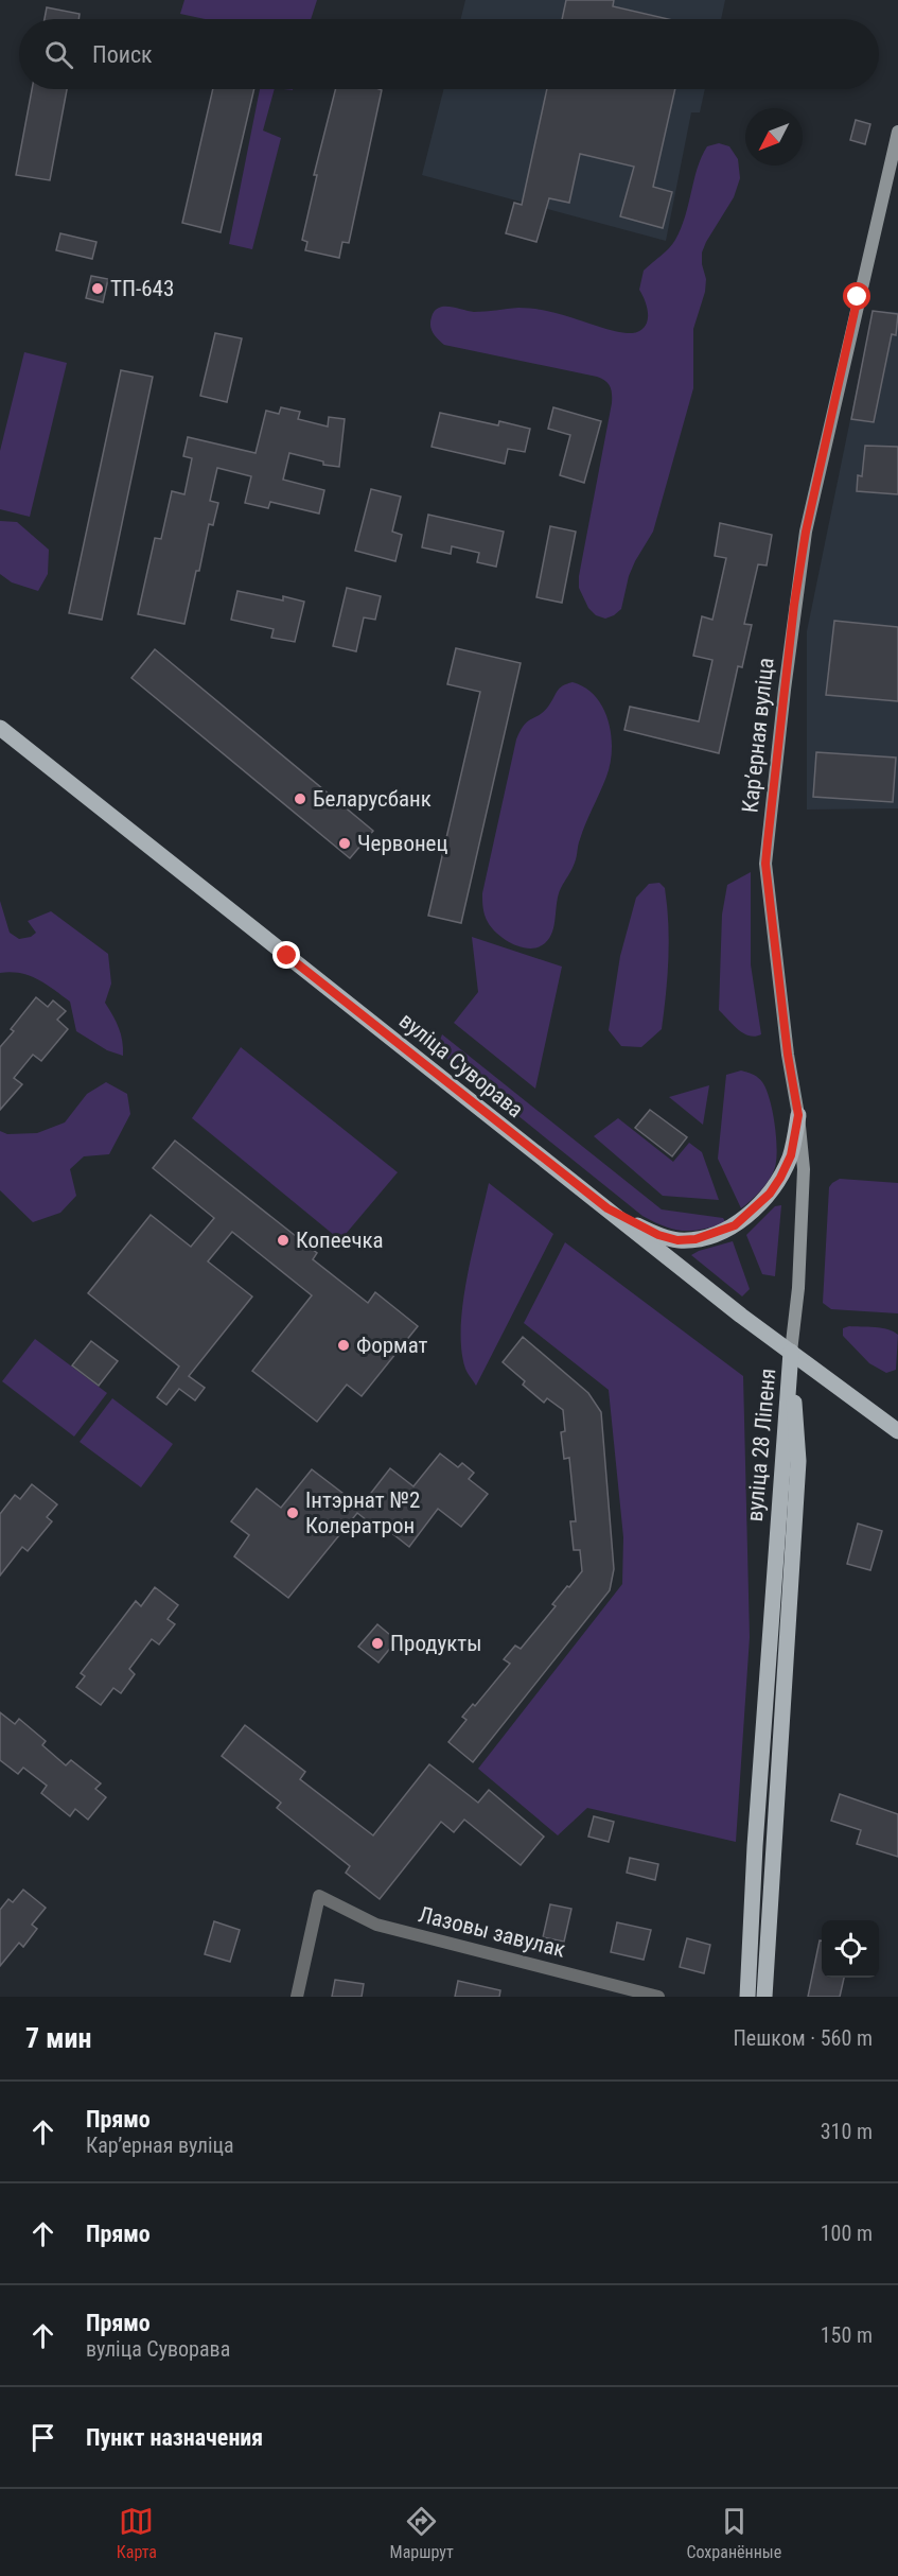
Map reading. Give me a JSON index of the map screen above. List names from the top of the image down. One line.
{"streets":{"main road":["вуліца Суворава","вуліца 28 Ліпеня"],"street":["Карʼерная вуліца","Лазовы завулак"]},"crossings":[["Карʼерная вуліца","вуліца Суворава"],["Карʼерная вуліца","вуліца 28 Ліпеня"],["вуліца Суворава","вуліца 28 Ліпеня"]],"places":["ТП-643","Беларусбанк","Червонец","Копеечка","Формат","Інтэрнат №2 Колератрон","Продукты"],"north":"bottom left","page":{"search":"Поиск","heading":["7 мин","Пешком · 560 m"],"list":[["Прямо","Карʼерная вуліца","310 m"],["Прямо","100 m"],["Прямо","вуліца Суворава","150 m"],"Пункт назначения"],"nav":["Карта","Маршрут","Сохранённые"]}}
